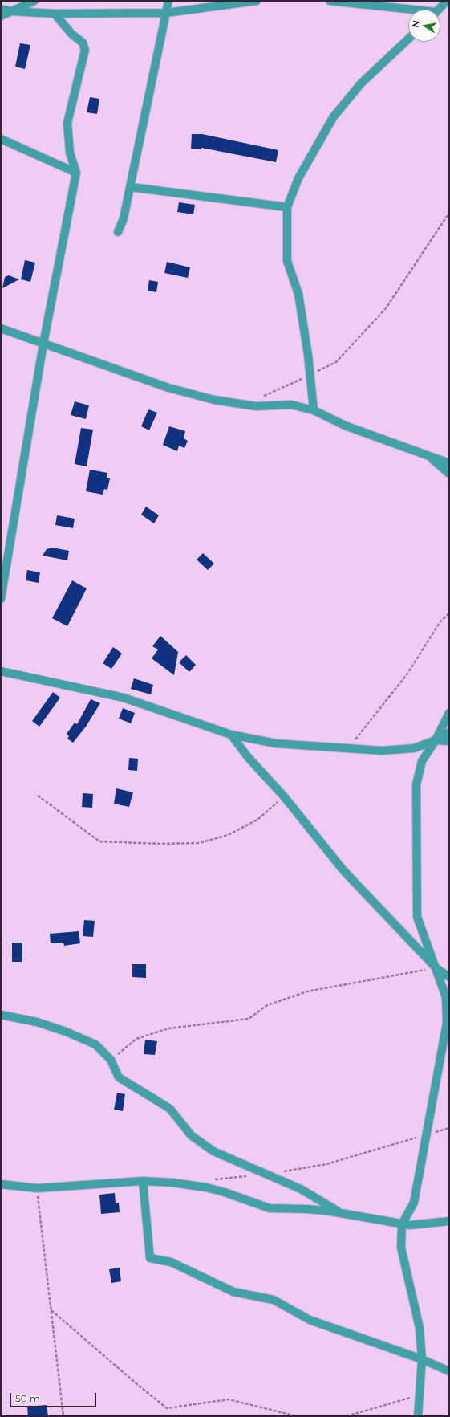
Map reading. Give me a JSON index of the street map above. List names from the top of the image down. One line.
{"scale_bar":"50 m","north":"left"}
